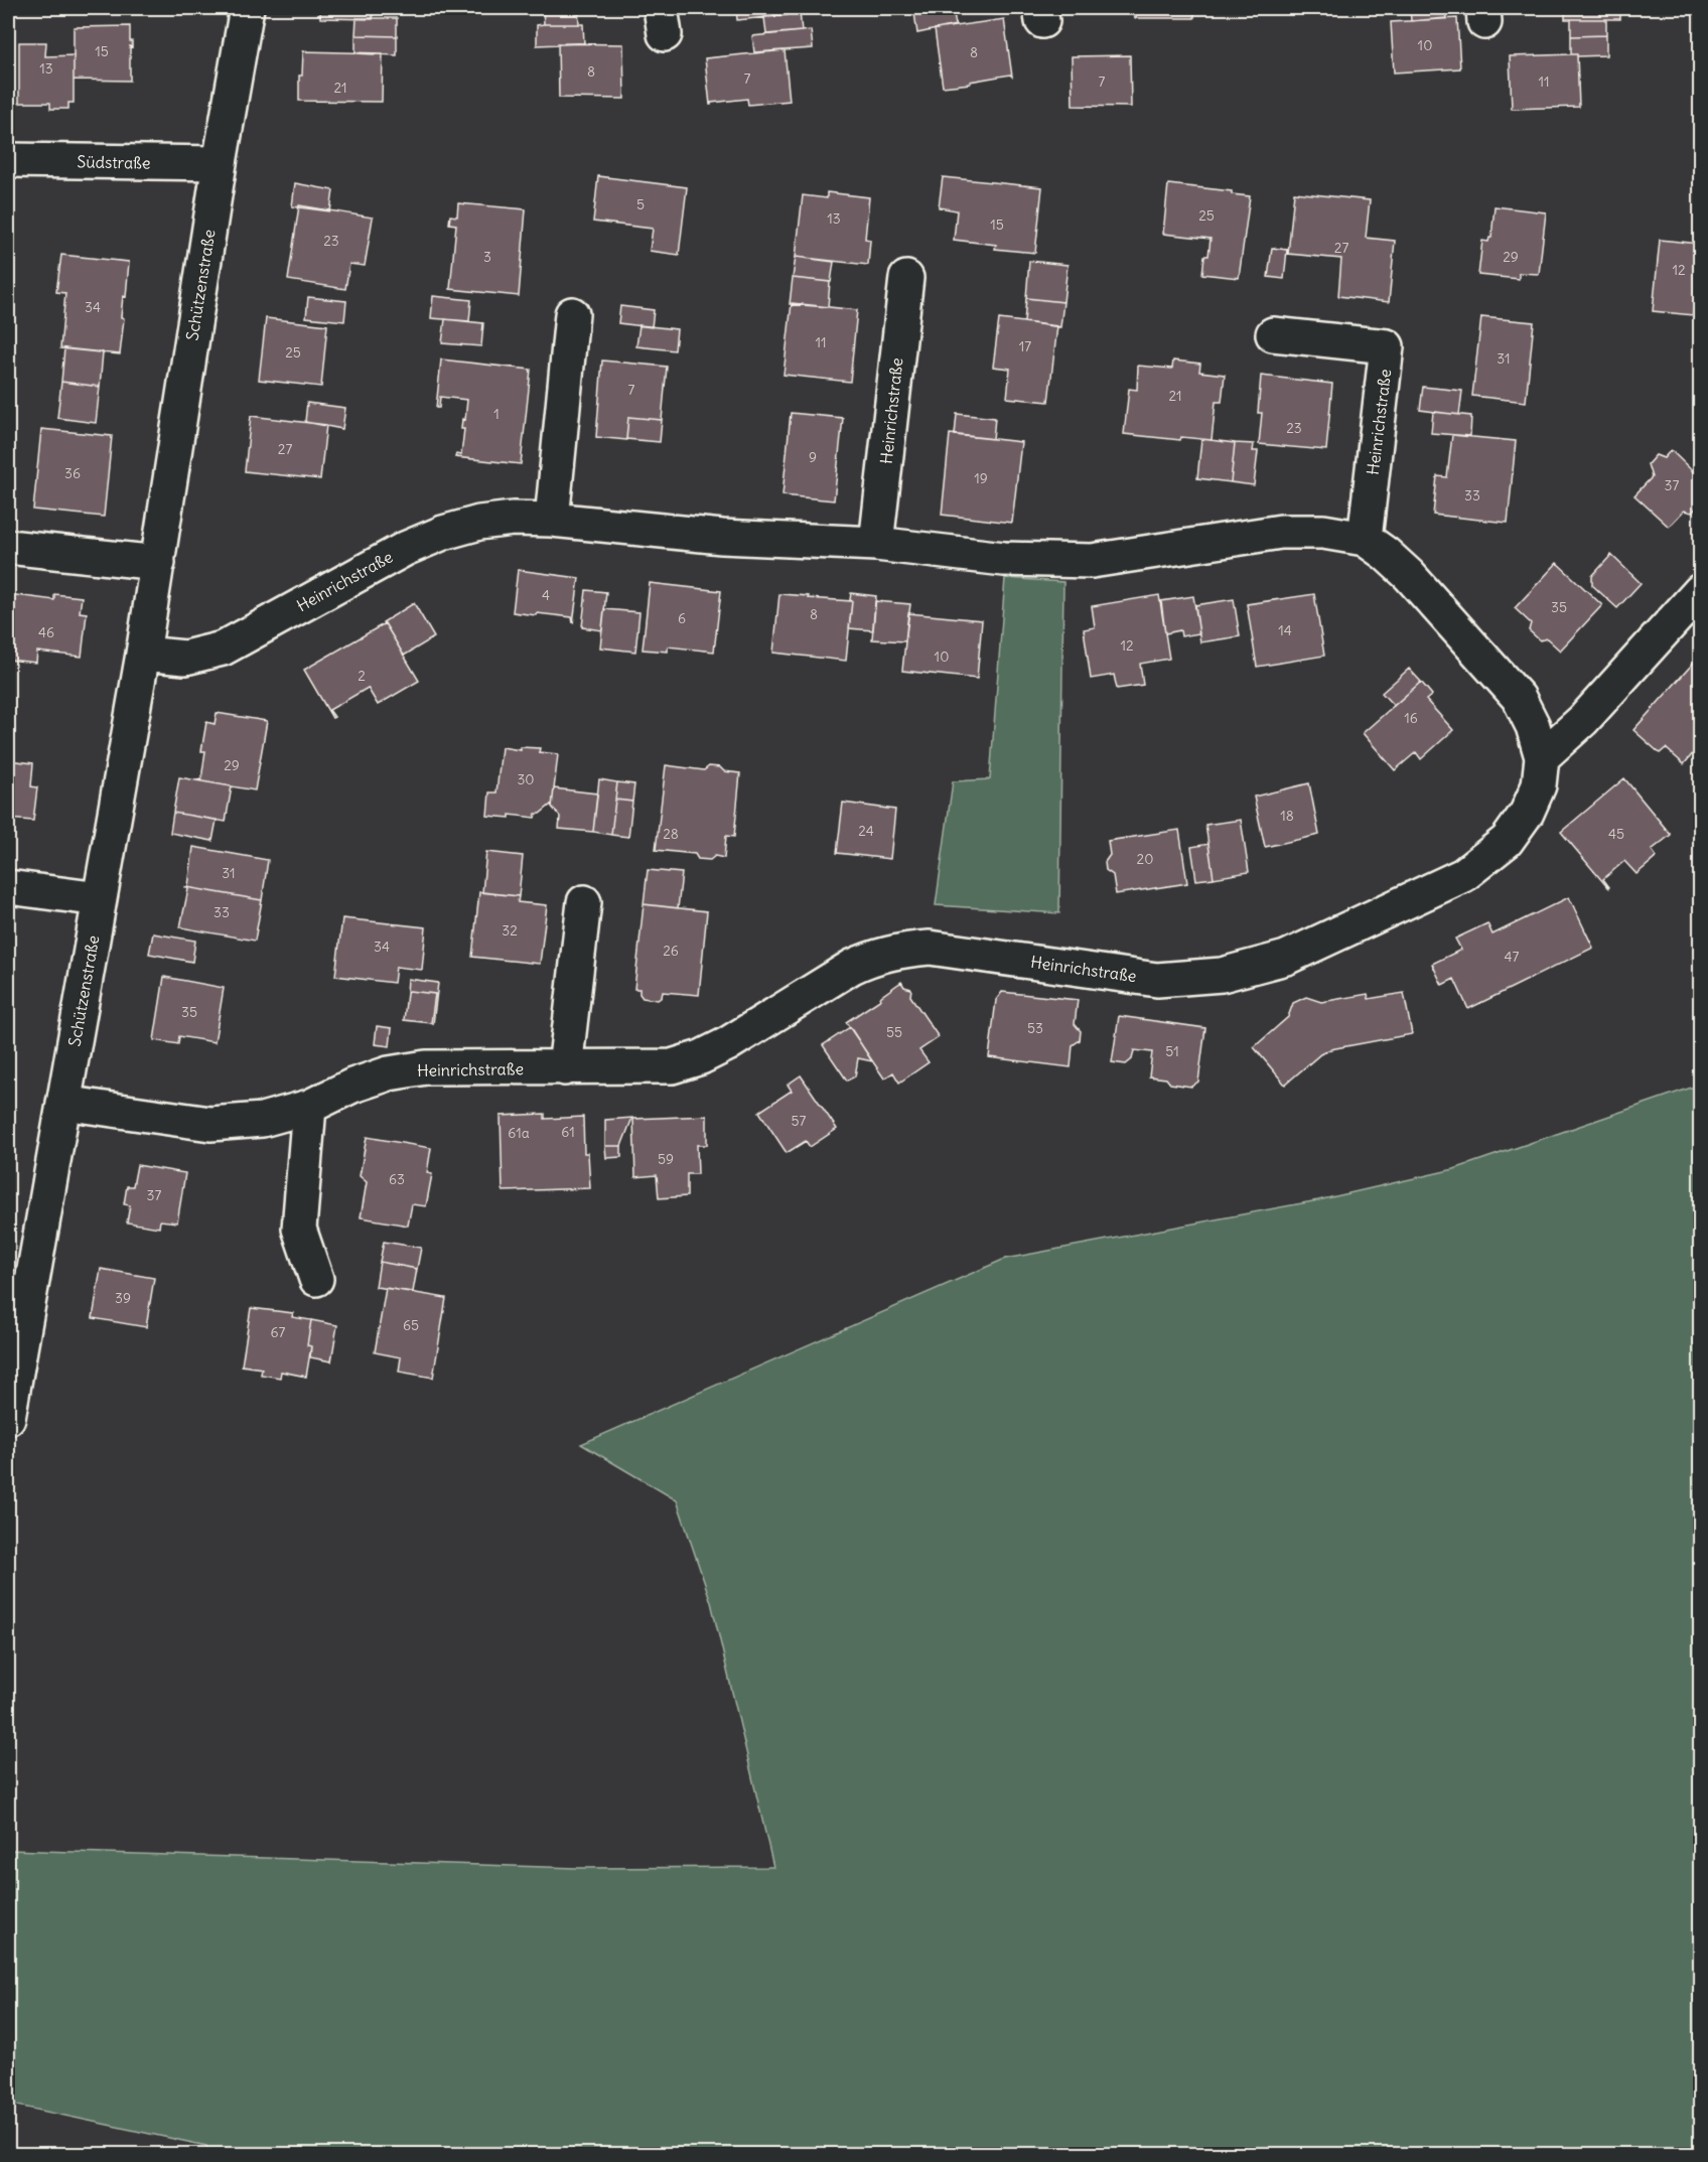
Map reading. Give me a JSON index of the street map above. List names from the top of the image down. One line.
{"streets":{"street":["Südstraße","Schützenstraße","Heinrichstraße"]},"crossings":[["Südstraße","Schützenstraße"],["Schützenstraße","Heinrichstraße"]],"house_numbers":["10","15","8","13","8","7","7","11","21","5","25","13","15","23","27","3","29","12","34","11","17","25","31","7","21","1","23","27","9","36","19","37","33","4","35","8","6","14","46","12","10","2","16","29","30","18","24","28","45","20","31","33","32","34","26","47","35","53","55","51","57","61","61a","59","63","37","39","65","67"]}
